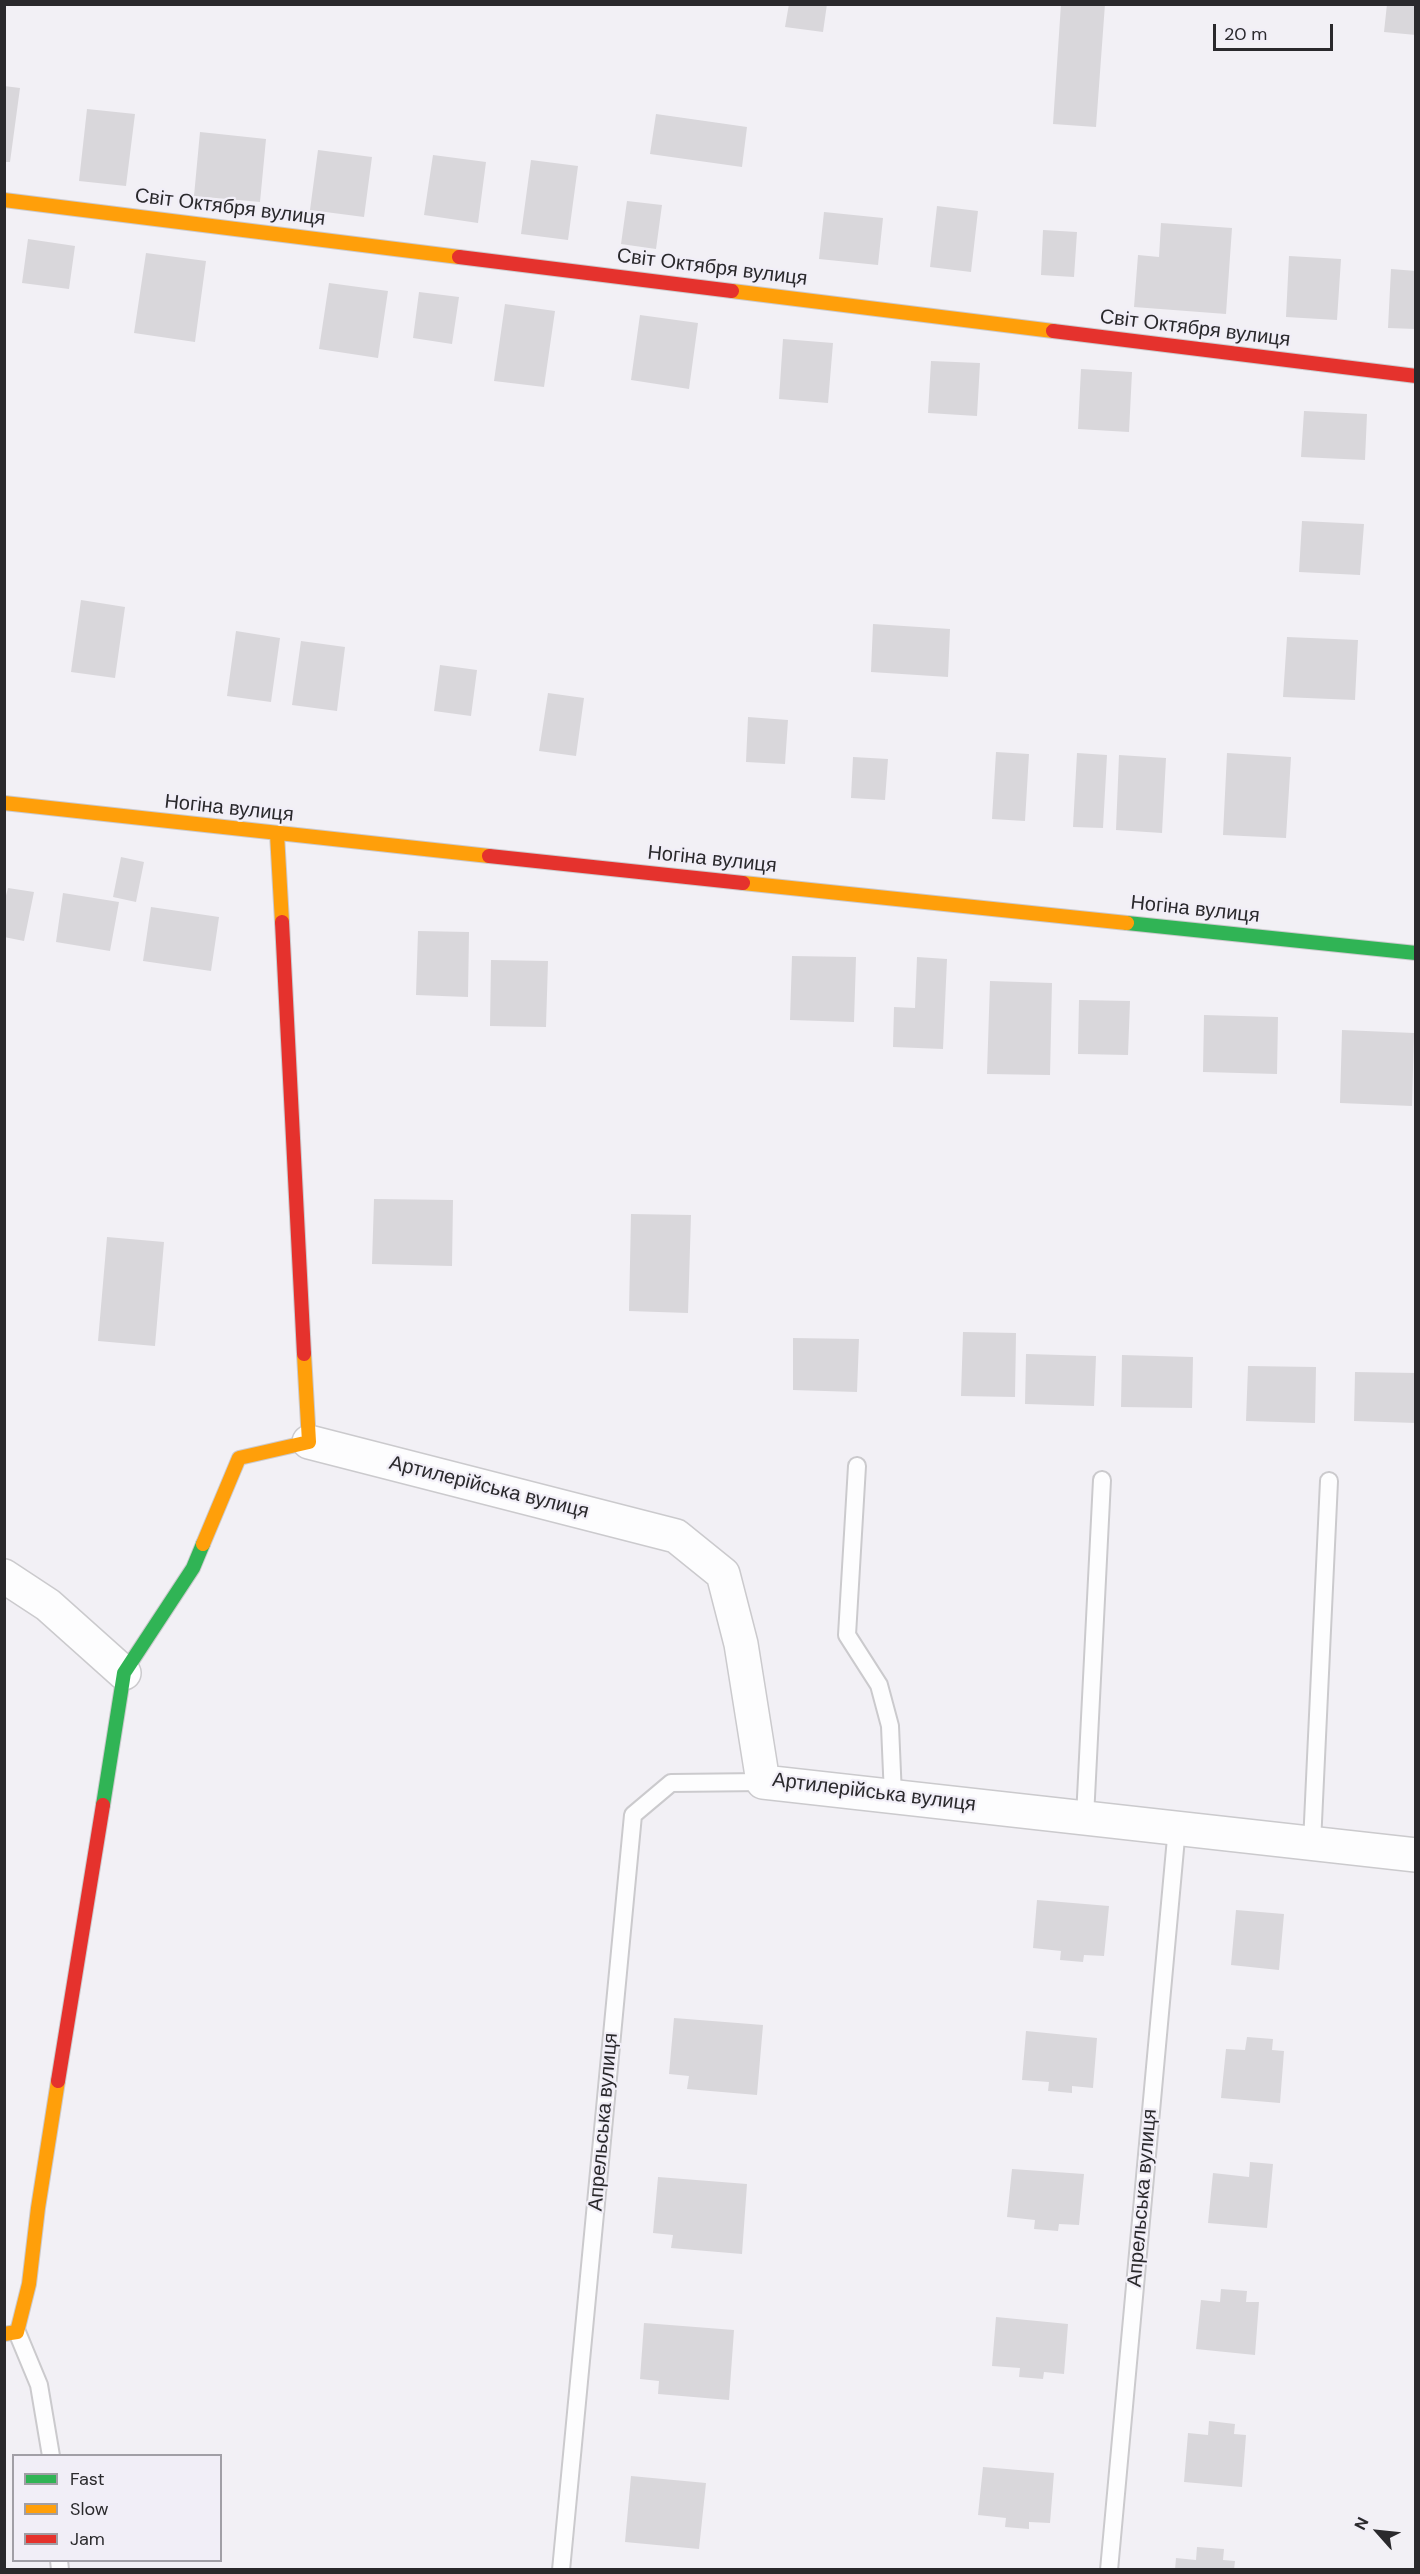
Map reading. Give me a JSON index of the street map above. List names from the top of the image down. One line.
{"streets":{"street":["Світ Октября вулиця","Ногіна вулиця","Артилерійська вулиця"],"lane":["Апрельська вулиця"]},"crossings":[["Артилерійська вулиця","Апрельська вулиця"]],"legend":["Fast","Slow","Jam"],"scale_bar":"20 m","north":"top left"}
